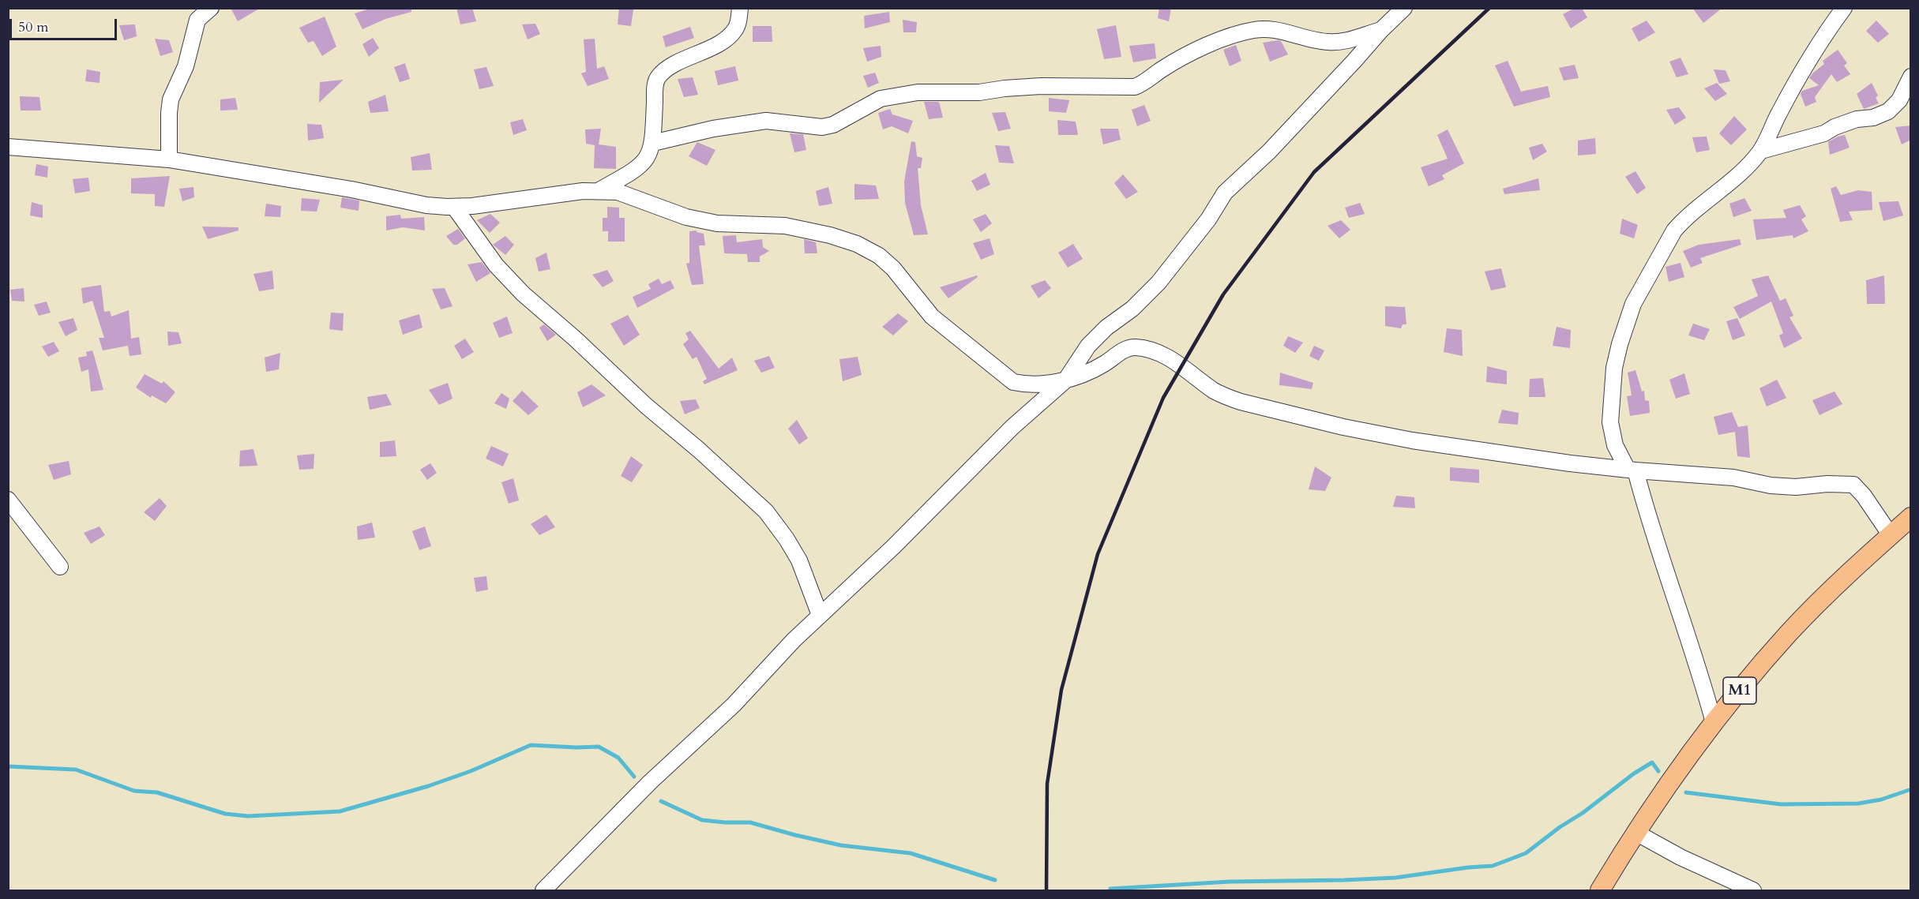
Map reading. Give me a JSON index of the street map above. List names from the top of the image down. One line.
{"streets":{"main road":["M1"]},"scale_bar":"50 m"}
